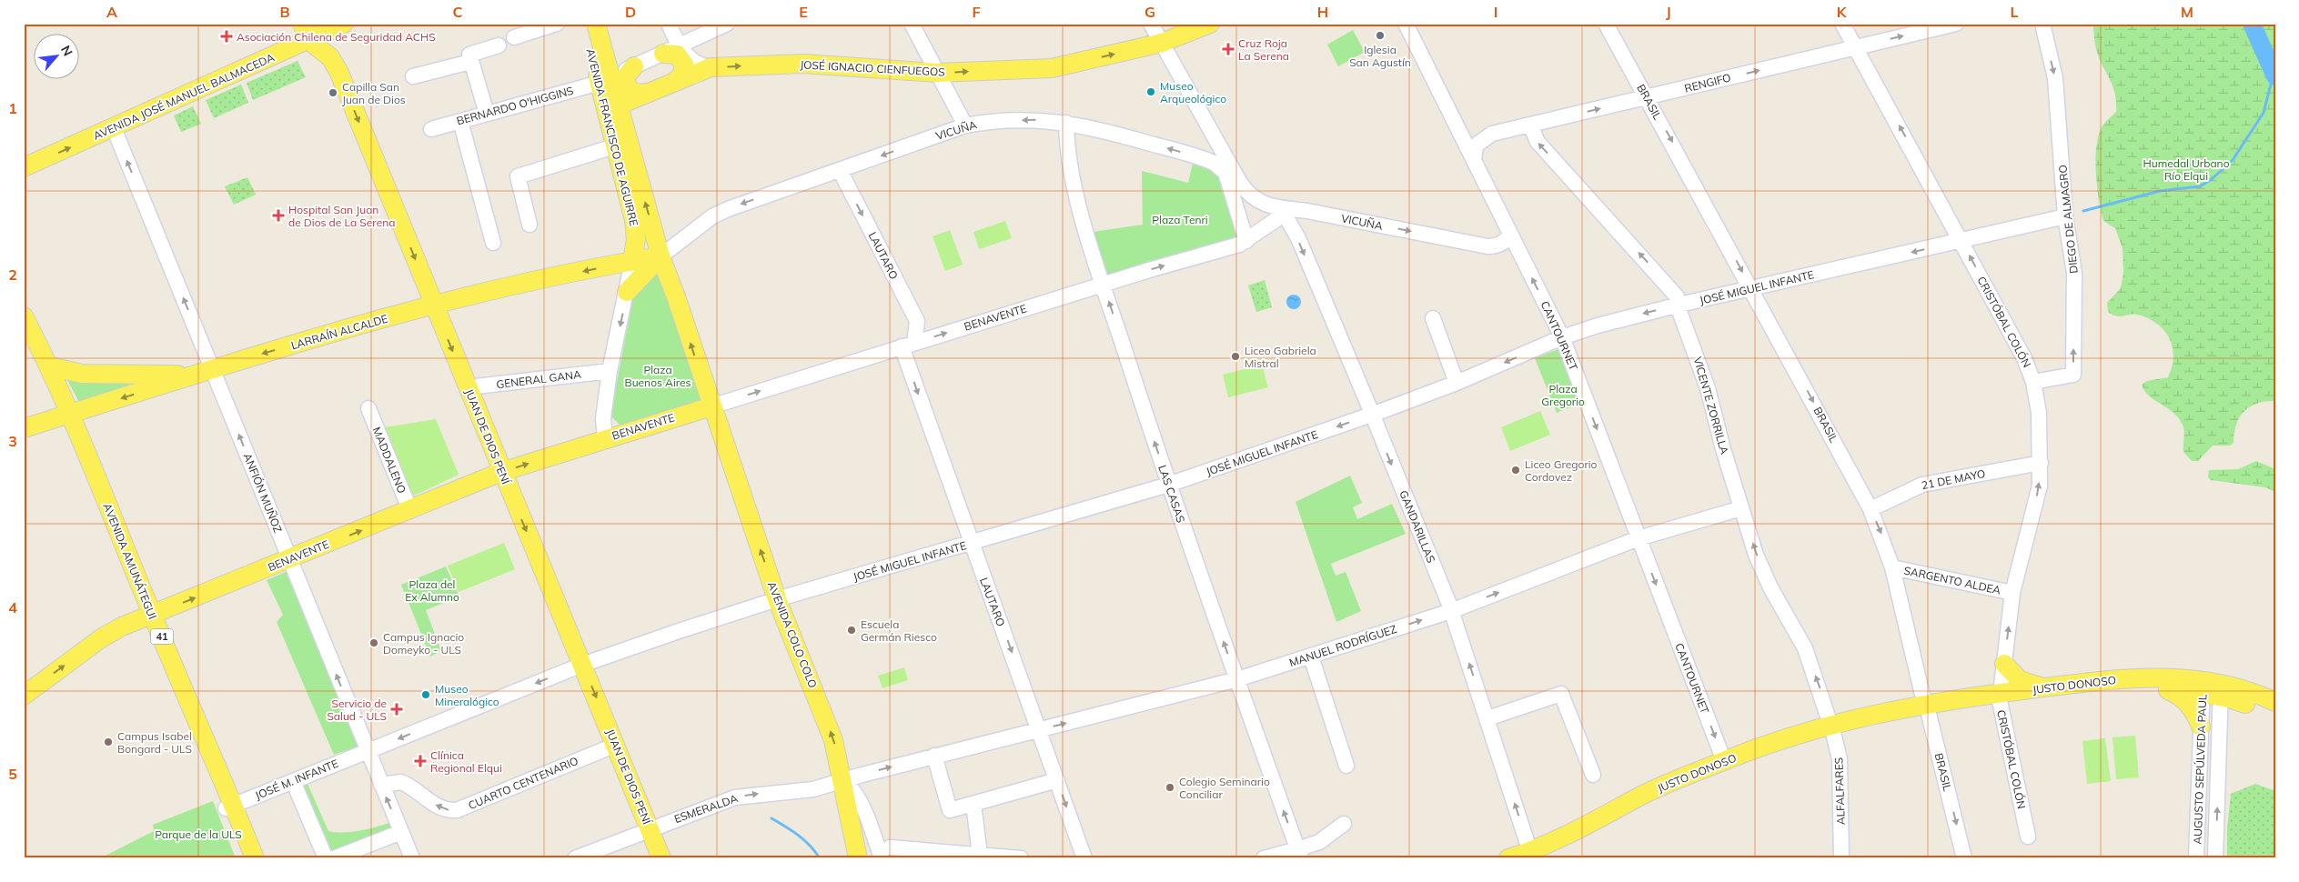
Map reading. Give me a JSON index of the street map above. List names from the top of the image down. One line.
{"streets":{"main road":["JOSÉ IGNACIO CIENFUEGOS","AVENIDA JOSÉ MANUEL BALMACEDA","AVENIDA FRANCISCO DE AGUIRRE","BENAVENTE","LARRAÍN ALCALDE","JUAN DE DIOS PENÍ","AVENIDA AMUNÁTEGUI","AVENIDA COLO COLO","41","JUSTO DONOSO"],"street":["RENGIFO","BRASIL","BERNARDO O'HIGGINS","VICUÑA","DIEGO DE ALMAGRO","LAUTARO","JOSÉ MIGUEL INFANTE","CRISTÓBAL COLÓN","CANTOURNET","GENERAL GANA","VICENTE ZORRILLA","MADDALENO","21 DE MAYO","ANFIÓN MUÑOZ","LAS CASAS","GANDARILLAS","SARGENTO ALDEA","MANUEL RODRÍGUEZ","AUGUSTO SEPÚLVEDA PAUL","JOSÉ M. INFANTE","CUARTO CENTENARIO","ALFALFARES","ESMERALDA"]},"crossings":[["JOSÉ IGNACIO CIENFUEGOS","VICUÑA"],["JOSÉ IGNACIO CIENFUEGOS","AVENIDA FRANCISCO DE AGUIRRE"],["RENGIFO","BRASIL"],["RENGIFO","CRISTÓBAL COLÓN"],["RENGIFO","CANTOURNET"],["RENGIFO","VICENTE ZORRILLA"],["AVENIDA JOSÉ MANUEL BALMACEDA","JUAN DE DIOS PENÍ"],["AVENIDA JOSÉ MANUEL BALMACEDA","ANFIÓN MUÑOZ"],["BRASIL","JOSÉ MIGUEL INFANTE"],["BRASIL","21 DE MAYO"],["BRASIL","SARGENTO ALDEA"],["BRASIL","JUSTO DONOSO"],["BERNARDO O'HIGGINS","AVENIDA FRANCISCO DE AGUIRRE"],["VICUÑA","AVENIDA FRANCISCO DE AGUIRRE"],["VICUÑA","LAUTARO"],["VICUÑA","BENAVENTE"],["VICUÑA","LARRAÍN ALCALDE"],["VICUÑA","CANTOURNET"],["VICUÑA","LAS CASAS"],["VICUÑA","GANDARILLAS"],["AVENIDA FRANCISCO DE AGUIRRE","BENAVENTE"],["AVENIDA FRANCISCO DE AGUIRRE","LARRAÍN ALCALDE"],["AVENIDA FRANCISCO DE AGUIRRE","GENERAL GANA"],["AVENIDA FRANCISCO DE AGUIRRE","AVENIDA COLO COLO"],["DIEGO DE ALMAGRO","JOSÉ MIGUEL INFANTE"],["DIEGO DE ALMAGRO","CRISTÓBAL COLÓN"],["LAUTARO","JOSÉ MIGUEL INFANTE"],["LAUTARO","BENAVENTE"],["LAUTARO","MANUEL RODRÍGUEZ"],["JOSÉ MIGUEL INFANTE","CRISTÓBAL COLÓN"],["JOSÉ MIGUEL INFANTE","CANTOURNET"],["JOSÉ MIGUEL INFANTE","VICENTE ZORRILLA"],["JOSÉ MIGUEL INFANTE","JUAN DE DIOS PENÍ"],["JOSÉ MIGUEL INFANTE","ANFIÓN MUÑOZ"],["JOSÉ MIGUEL INFANTE","LAS CASAS"],["JOSÉ MIGUEL INFANTE","GANDARILLAS"],["JOSÉ MIGUEL INFANTE","AVENIDA COLO COLO"],["JOSÉ MIGUEL INFANTE","JOSÉ M. INFANTE"],["BENAVENTE","JUAN DE DIOS PENÍ"],["BENAVENTE","MADDALENO"],["BENAVENTE","ANFIÓN MUÑOZ"],["BENAVENTE","LAS CASAS"],["BENAVENTE","GANDARILLAS"],["BENAVENTE","AVENIDA AMUNÁTEGUI"],["BENAVENTE","AVENIDA COLO COLO"],["CRISTÓBAL COLÓN","21 DE MAYO"],["CRISTÓBAL COLÓN","SARGENTO ALDEA"],["CRISTÓBAL COLÓN","JUSTO DONOSO"],["LARRAÍN ALCALDE","JUAN DE DIOS PENÍ"],["LARRAÍN ALCALDE","ANFIÓN MUÑOZ"],["LARRAÍN ALCALDE","AVENIDA AMUNÁTEGUI"],["CANTOURNET","MANUEL RODRÍGUEZ"],["CANTOURNET","JUSTO DONOSO"],["GENERAL GANA","JUAN DE DIOS PENÍ"],["VICENTE ZORRILLA","MANUEL RODRÍGUEZ"],["VICENTE ZORRILLA","JUSTO DONOSO"],["VICENTE ZORRILLA","ALFALFARES"],["JUAN DE DIOS PENÍ","CUARTO CENTENARIO"],["JUAN DE DIOS PENÍ","ESMERALDA"],["ANFIÓN MUÑOZ","JOSÉ M. INFANTE"],["ANFIÓN MUÑOZ","CUARTO CENTENARIO"],["LAS CASAS","MANUEL RODRÍGUEZ"],["GANDARILLAS","MANUEL RODRÍGUEZ"],["GANDARILLAS","JUSTO DONOSO"],["AVENIDA AMUNÁTEGUI","JOSÉ M. INFANTE"],["AVENIDA COLO COLO","MANUEL RODRÍGUEZ"],["AVENIDA COLO COLO","ESMERALDA"],["MANUEL RODRÍGUEZ","ESMERALDA"],["JUSTO DONOSO","AUGUSTO SEPÚLVEDA PAUL"],["JUSTO DONOSO","ALFALFARES"]],"one_way":["JOSÉ IGNACIO CIENFUEGOS","RENGIFO","BRASIL","LAUTARO","JOSÉ MIGUEL INFANTE","BENAVENTE","CRISTÓBAL COLÓN","LARRAÍN ALCALDE","VICENTE ZORRILLA","JUAN DE DIOS PENÍ","ANFIÓN MUÑOZ","LAS CASAS","AVENIDA COLO COLO","MANUEL RODRÍGUEZ","CUARTO CENTENARIO","ESMERALDA"],"parks":["Humedal Urbano Río Elqui","Plaza Tenri","Plaza Buenos Aires","Plaza Gregorio","Plaza del Ex Alumno","Parque de la ULS"],"places":{"other":["Iglesia San Agustín","Museo Arqueológico","Capilla San Juan de Dios","Liceo Gabriela Mistral","Liceo Gregorio Cordovez","Escuela Germán Riesco","Campus Ignacio Domeyko - ULS","Museo Mineralógico","Campus Isabel Bongard - ULS","Colegio Seminario Conciliar"],"health":["Asociación Chilena de Seguridad ACHS","Cruz Roja La Serena","Hospital San Juan de Dios de La Serena","Servicio de Salud - ULS","Clínica Regional Elqui"]},"north":"top right","grid":{"columns":["A","B","C","D","E","F","G","H","I","J","K","L","M"],"rows":["1","2","3","4","5"]}}
